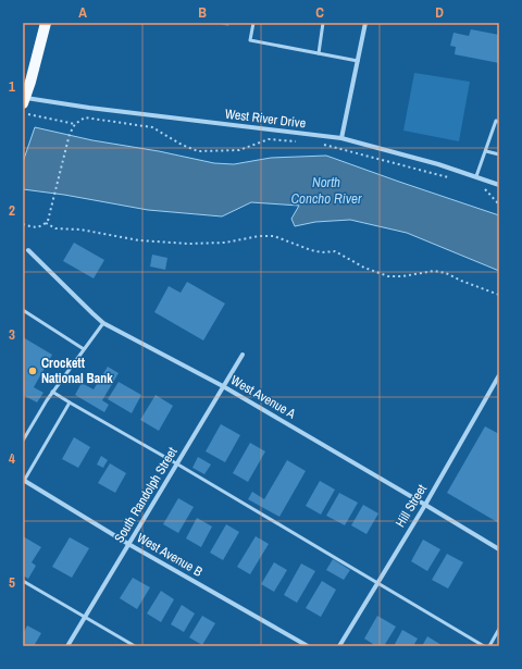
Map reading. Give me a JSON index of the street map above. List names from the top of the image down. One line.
{"streets":{"street":["West River Drive","West Avenue A","South Randolph Street","Hill Street","West Avenue B"]},"crossings":[["West Avenue A","South Randolph Street"],["West Avenue A","Hill Street"],["South Randolph Street","West Avenue B"]],"water":["North Concho River"],"places":["Crockett National Bank"],"grid":{"columns":["A","B","C","D"],"rows":["1","2","3","4","5"]}}
